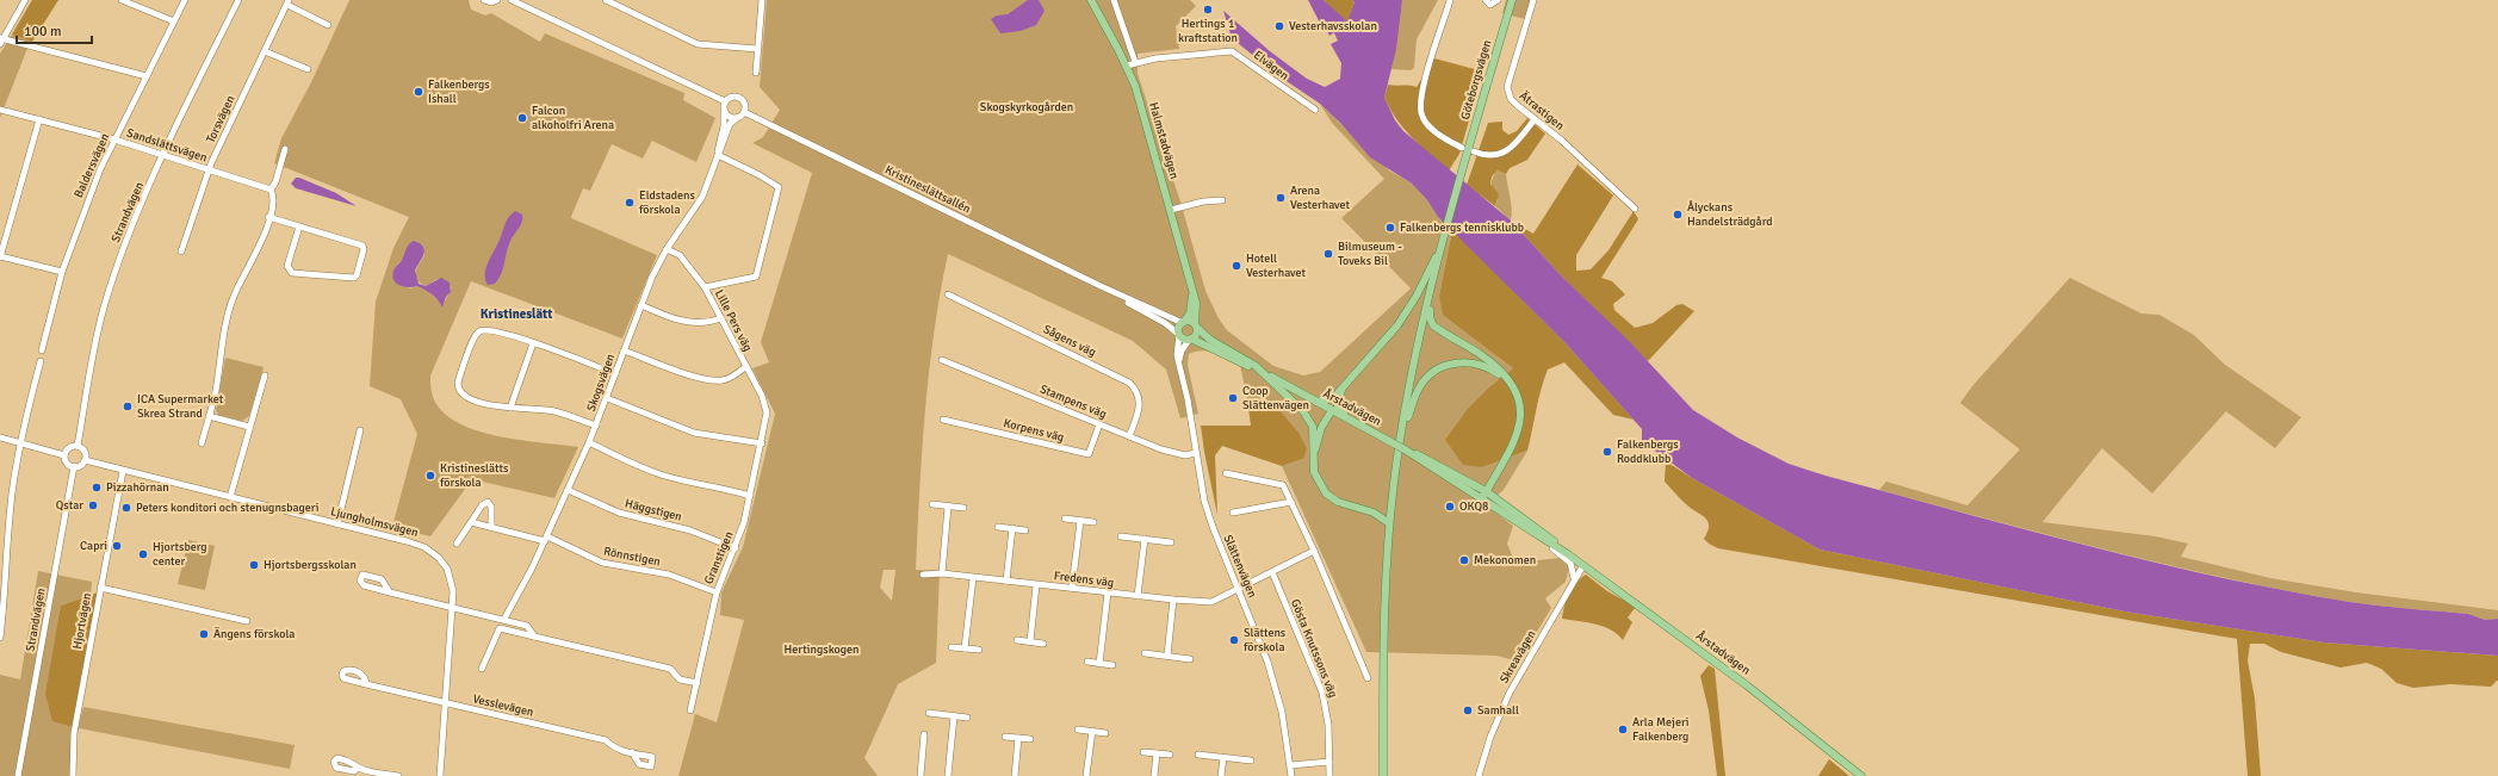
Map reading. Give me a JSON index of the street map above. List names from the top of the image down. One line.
{"streets":{"main road":["Göteborgsvägen","Halmstadvägen","Årstadvägen"],"street":["Elvägen","Ätrastigen","Torsvägen","Sandslättsvägen","Baldersvägen","Kristineslättsallén","Strandvägen","Lille Pers väg","Sågens väg","Skogsvägen","Stampens väg","Korpens väg","Häggstigen","Ljungholmsvägen","Rönnstigen","Granstigen","Slättenvägen","Fredens väg","Hjortvägen","Gösta Knutssons väg","Skreavägen","Vesslevägen"]},"crossings":[["Elvägen","Halmstadvägen"],["Torsvägen","Sandslättsvägen"],["Halmstadvägen","Kristineslättsallén"],["Halmstadvägen","Årstadvägen"],["Halmstadvägen","Slättenvägen"],["Sandslättsvägen","Baldersvägen"],["Sandslättsvägen","Strandvägen"],["Kristineslättsallén","Skogsvägen"],["Kristineslättsallén","Årstadvägen"],["Kristineslättsallén","Slättenvägen"],["Strandvägen","Ljungholmsvägen"],["Lille Pers väg","Skogsvägen"],["Lille Pers väg","Granstigen"],["Sågens väg","Stampens väg"],["Skogsvägen","Häggstigen"],["Skogsvägen","Rönnstigen"],["Stampens väg","Korpens väg"],["Stampens väg","Slättenvägen"],["Årstadvägen","Slättenvägen"],["Årstadvägen","Skreavägen"],["Häggstigen","Granstigen"],["Ljungholmsvägen","Hjortvägen"],["Ljungholmsvägen","Vesslevägen"],["Rönnstigen","Granstigen"],["Slättenvägen","Fredens väg"],["Fredens väg","Gösta Knutssons väg"]],"districts":["Kristineslätt"],"parks":["Skogskyrkogården","Hertingskogen"],"places":["Hertings 1 kraftstation","Vesterhavsskolan","Falkenbergs Ishall","Falcon alkoholfri Arena","Arena Vesterhavet","Eldstadens förskola","Ålyckans Handelsträdgård","Falkenbergs tennisklubb","Bilmuseum - Toveks Bil","Hotell Vesterhavet","Coop Slättenvägen","ICA Supermarket Skrea Strand","Falkenbergs Roddklubb","Kristineslätts förskola","Pizzahörnan","Qstar","OKQ8","Peters konditori och stenugnsbageri","Capri","Hjortsberg center","Mekonomen","Hjortsbergsskolan","Ängens förskola","Slättens förskola","Samhall","Arla Mejeri Falkenberg"],"scale_bar":"100 m"}
